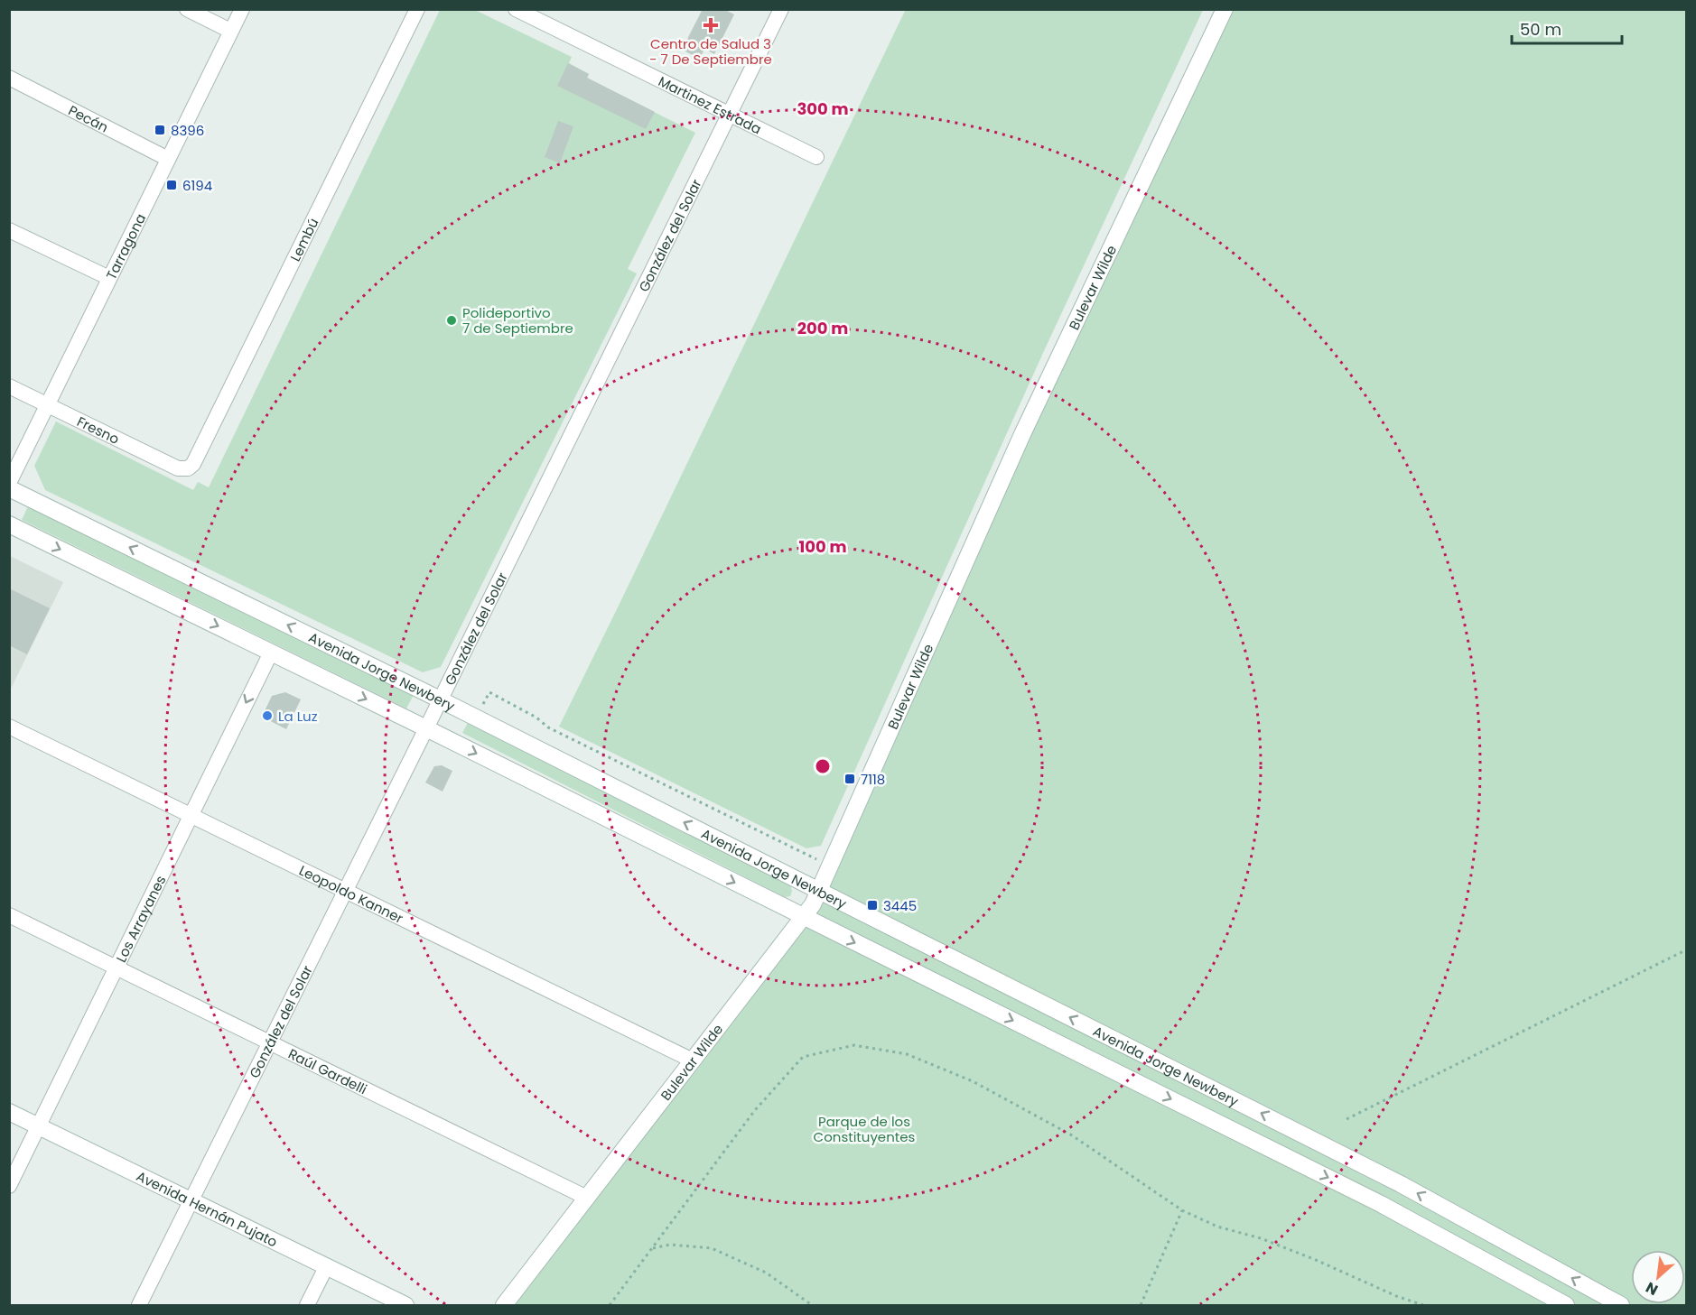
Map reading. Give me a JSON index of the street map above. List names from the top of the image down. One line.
{"streets":{"main road":["Bulevar Wilde","Avenida Jorge Newbery","Avenida Hernán Pujato"],"street":["Martinez Estrada","Pecán","González del Solar","Lembú","Tarragona","Fresno","Leopoldo Kanner","Los Arrayanes","Raúl Gardelli"]},"crossings":[["Martinez Estrada","González del Solar"],["Pecán","Tarragona"],["González del Solar","Avenida Jorge Newbery"],["González del Solar","Leopoldo Kanner"],["González del Solar","Raúl Gardelli"],["González del Solar","Avenida Hernán Pujato"],["Lembú","Fresno"],["Tarragona","Fresno"],["Bulevar Wilde","Avenida Jorge Newbery"],["Bulevar Wilde","Leopoldo Kanner"],["Bulevar Wilde","Raúl Gardelli"],["Avenida Jorge Newbery","Los Arrayanes"],["Leopoldo Kanner","Los Arrayanes"],["Los Arrayanes","Raúl Gardelli"],["Los Arrayanes","Avenida Hernán Pujato"]],"parks":["Parque de los Constituyentes"],"places":{"health":["Centro de Salud 3 - 7 De Septiembre"],"transit":["8396","6194","7118","3445"],"other":["Polideportivo 7 de Septiembre","La Luz"]},"scale_bar":"50 m","north":"bottom left","rings":["300 m","200 m","100 m"]}
